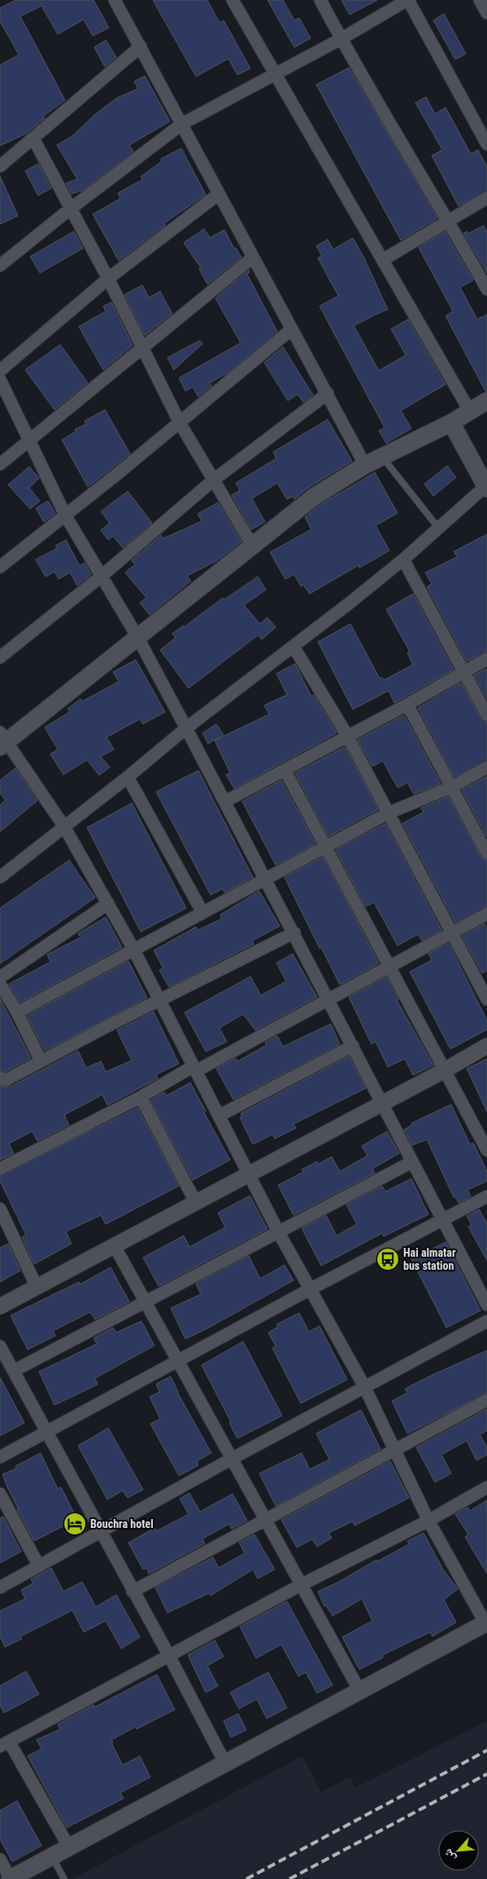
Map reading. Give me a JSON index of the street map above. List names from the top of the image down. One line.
{"places":{"bus stop":["Hai almatar bus station"],"hotel":["Bouchra hotel"]},"north":"bottom left"}
